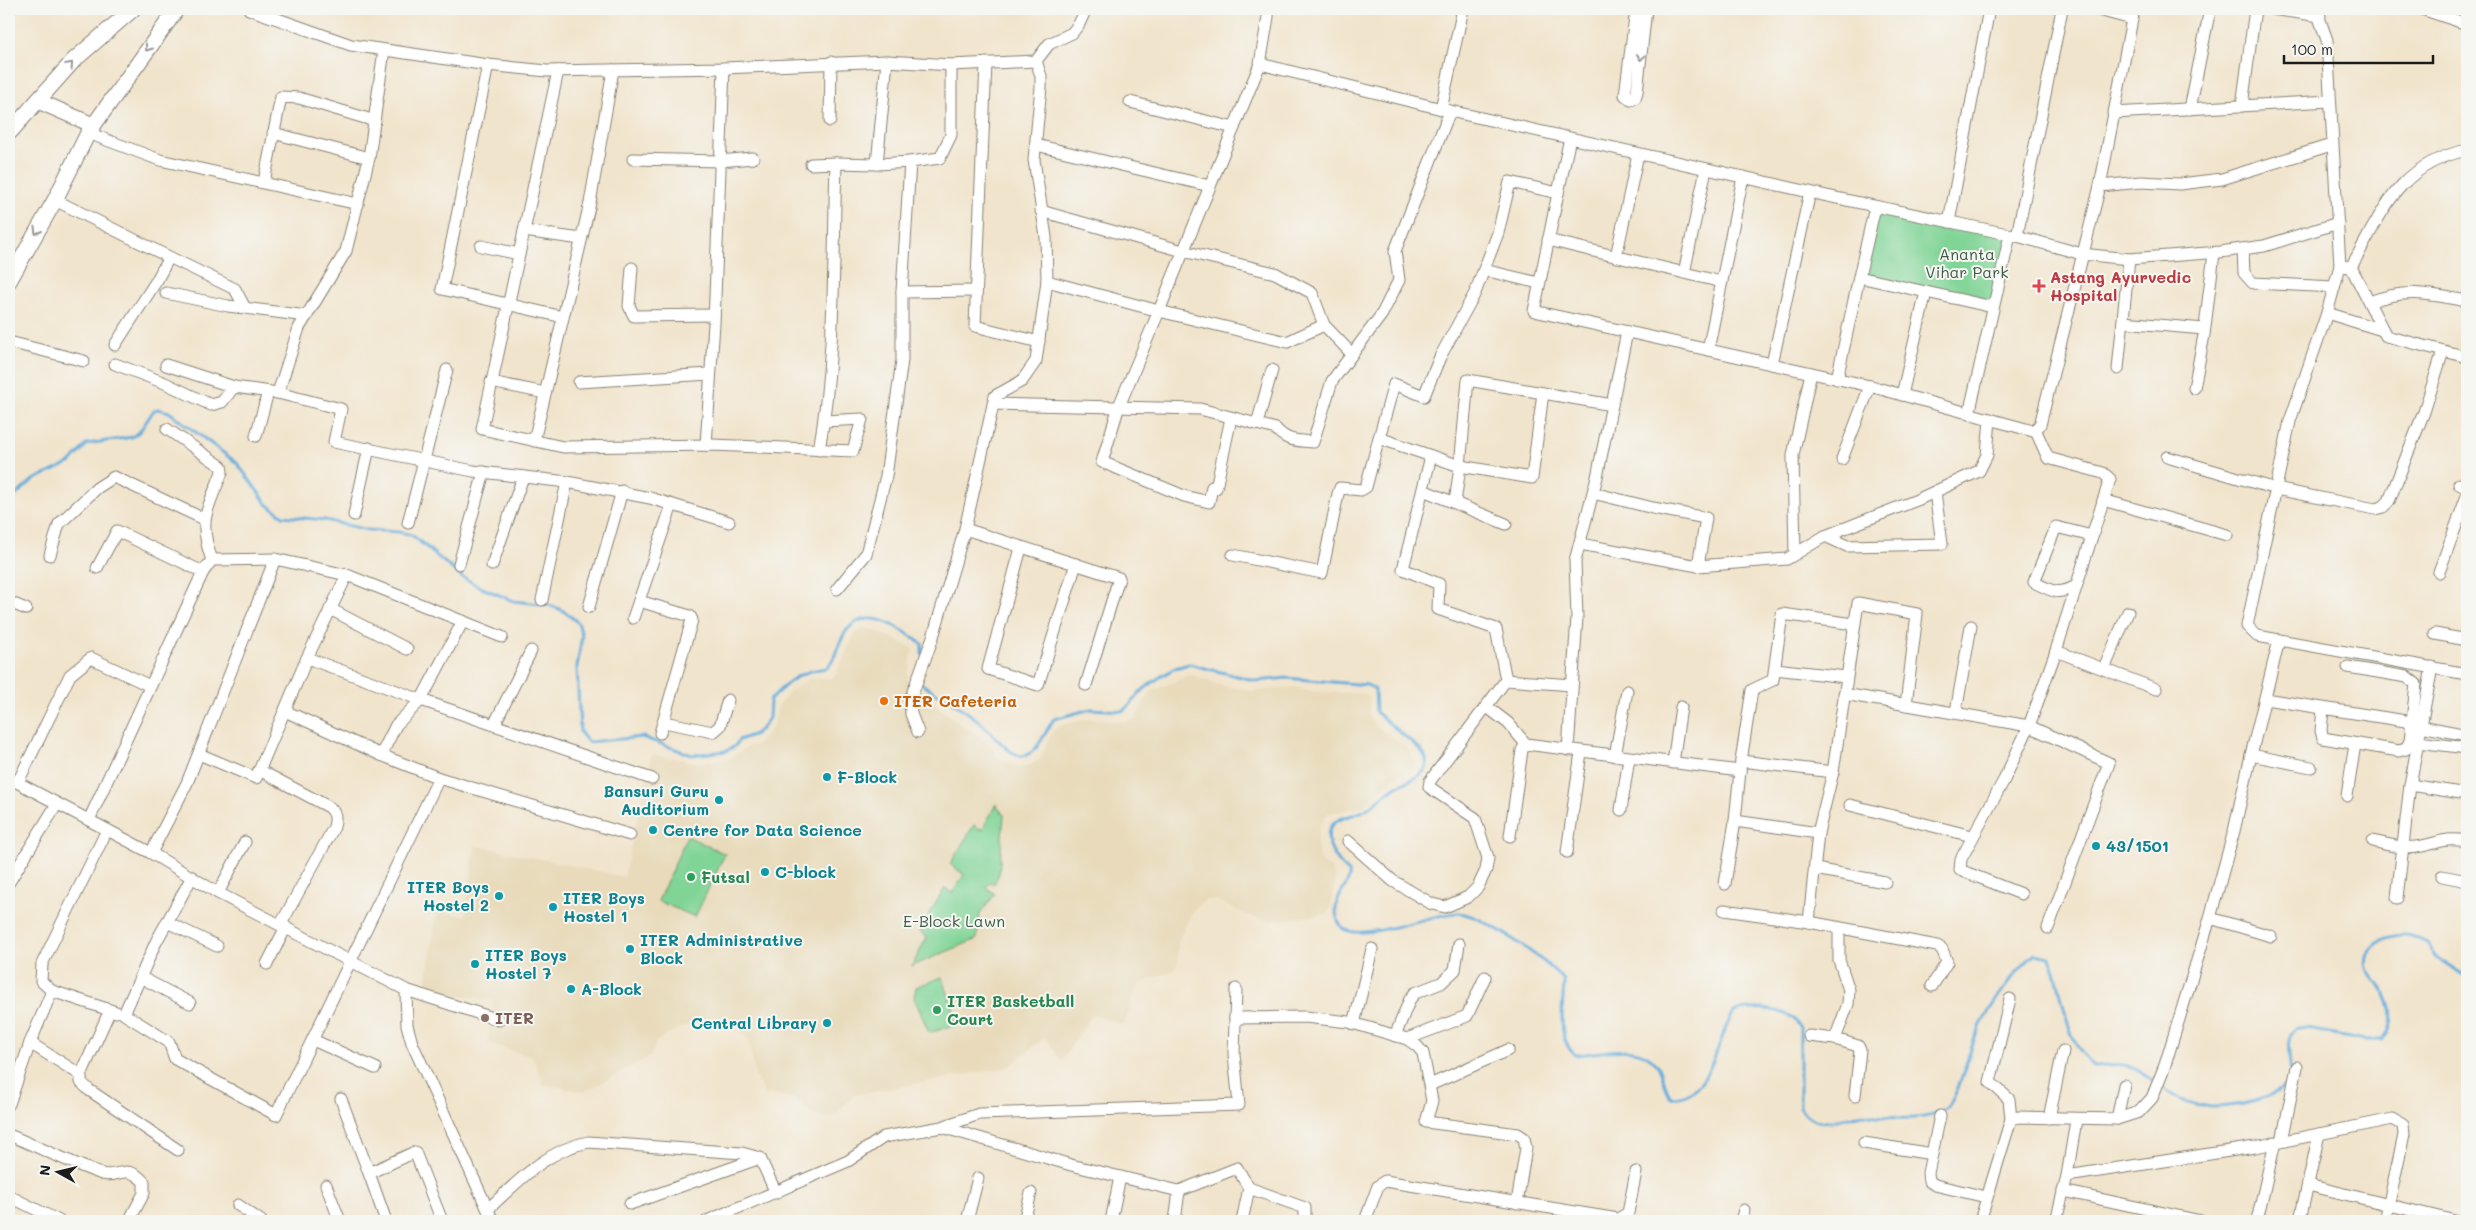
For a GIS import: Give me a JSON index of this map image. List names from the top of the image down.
{
  "parks": ["Ananta Vihar Park", "E-Block Lawn"],
  "places": {
    "health": ["Astang Ayurvedic Hospital"],
    "other": [
      "ITER Cafeteria",
      "F-Block",
      "Bansuri Guru Auditorium",
      "Centre for Data Science",
      "43/1501",
      "C-block",
      "Futsal",
      "ITER Boys Hostel 2",
      "ITER Boys Hostel 1",
      "ITER Administrative Block",
      "ITER Boys Hostel 7",
      "A-Block",
      "ITER Basketball Court",
      "ITER",
      "Central Library"
    ]
  },
  "scale_bar": "100 m",
  "north": "left"
}
